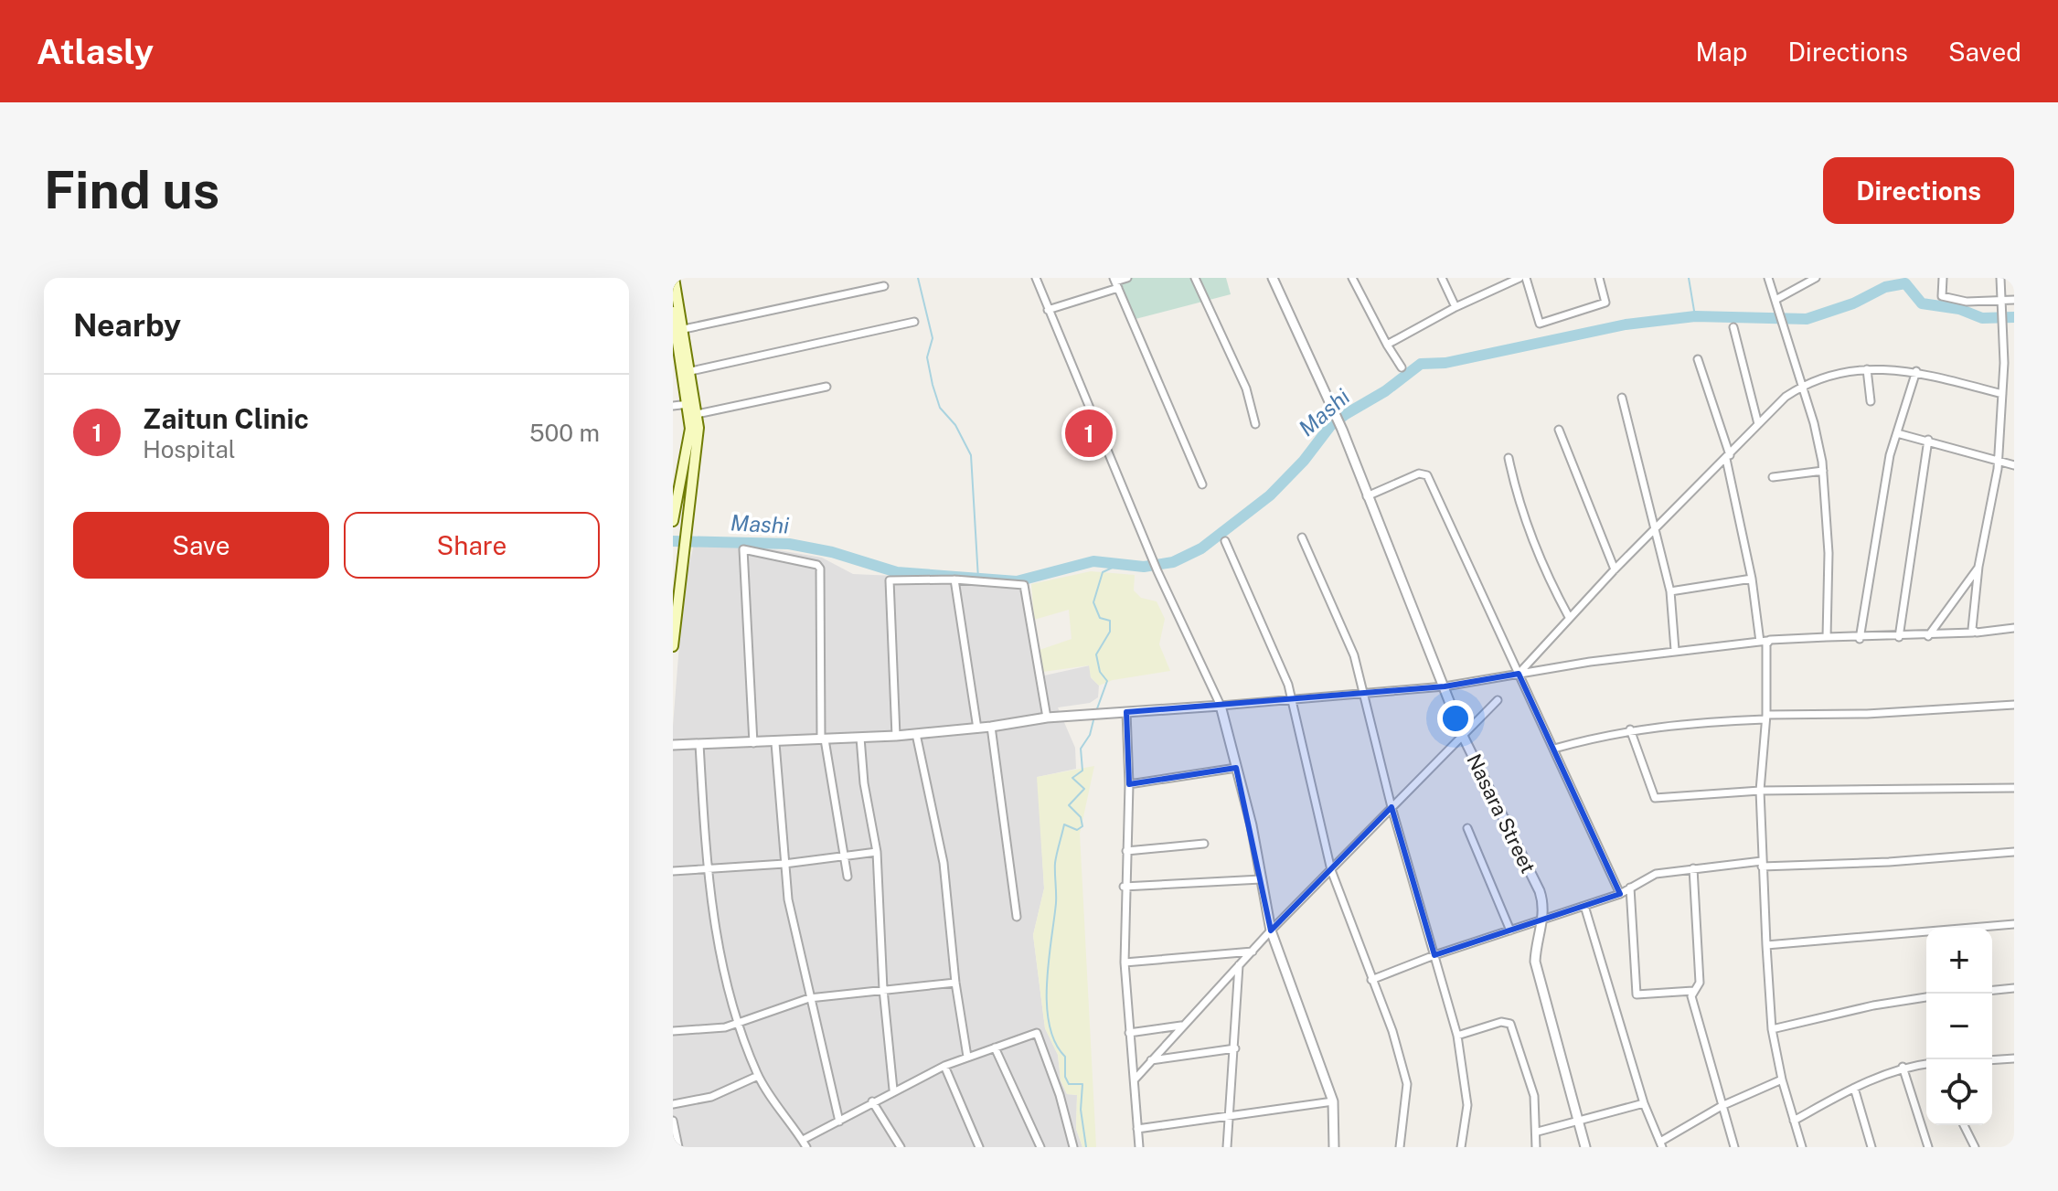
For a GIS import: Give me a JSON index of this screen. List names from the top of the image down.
{
  "streets": {
    "street": ["Nasara Street"]
  },
  "water": ["Mashi"],
  "page": {
    "header": "Atlasly",
    "nav": ["Map", "Directions", "Saved"],
    "buttons": [
      "Directions",
      ["Save", "Share"]
    ],
    "title": "Find us",
    "heading": "Nearby",
    "list": [
      {
        "mark": "1",
        "name": "Zaitun Clinic",
        "note": "Hospital",
        "value": "500 m"
      }
    ],
    "pins": "1",
    "map_buttons": ["+", "−"]
  }
}
